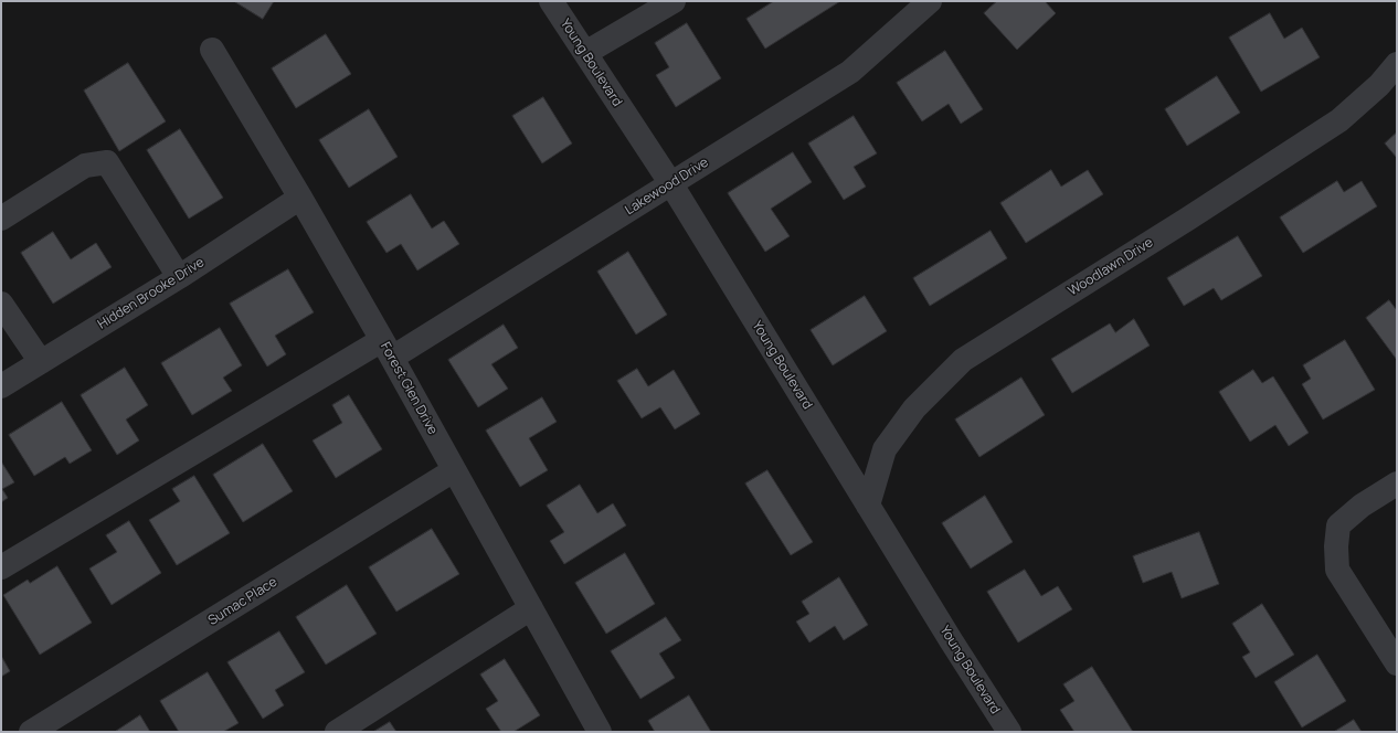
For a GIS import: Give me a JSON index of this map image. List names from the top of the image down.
{
  "streets": {
    "street": [
      "Young Boulevard",
      "Lakewood Drive",
      "Woodlawn Drive",
      "Hidden Brooke Drive",
      "Forest Glen Drive",
      "Sumac Place"
    ]
  },
  "crossings": [
    ["Young Boulevard", "Lakewood Drive"],
    ["Young Boulevard", "Woodlawn Drive"],
    ["Lakewood Drive", "Forest Glen Drive"],
    ["Hidden Brooke Drive", "Forest Glen Drive"],
    ["Forest Glen Drive", "Sumac Place"]
  ]
}
